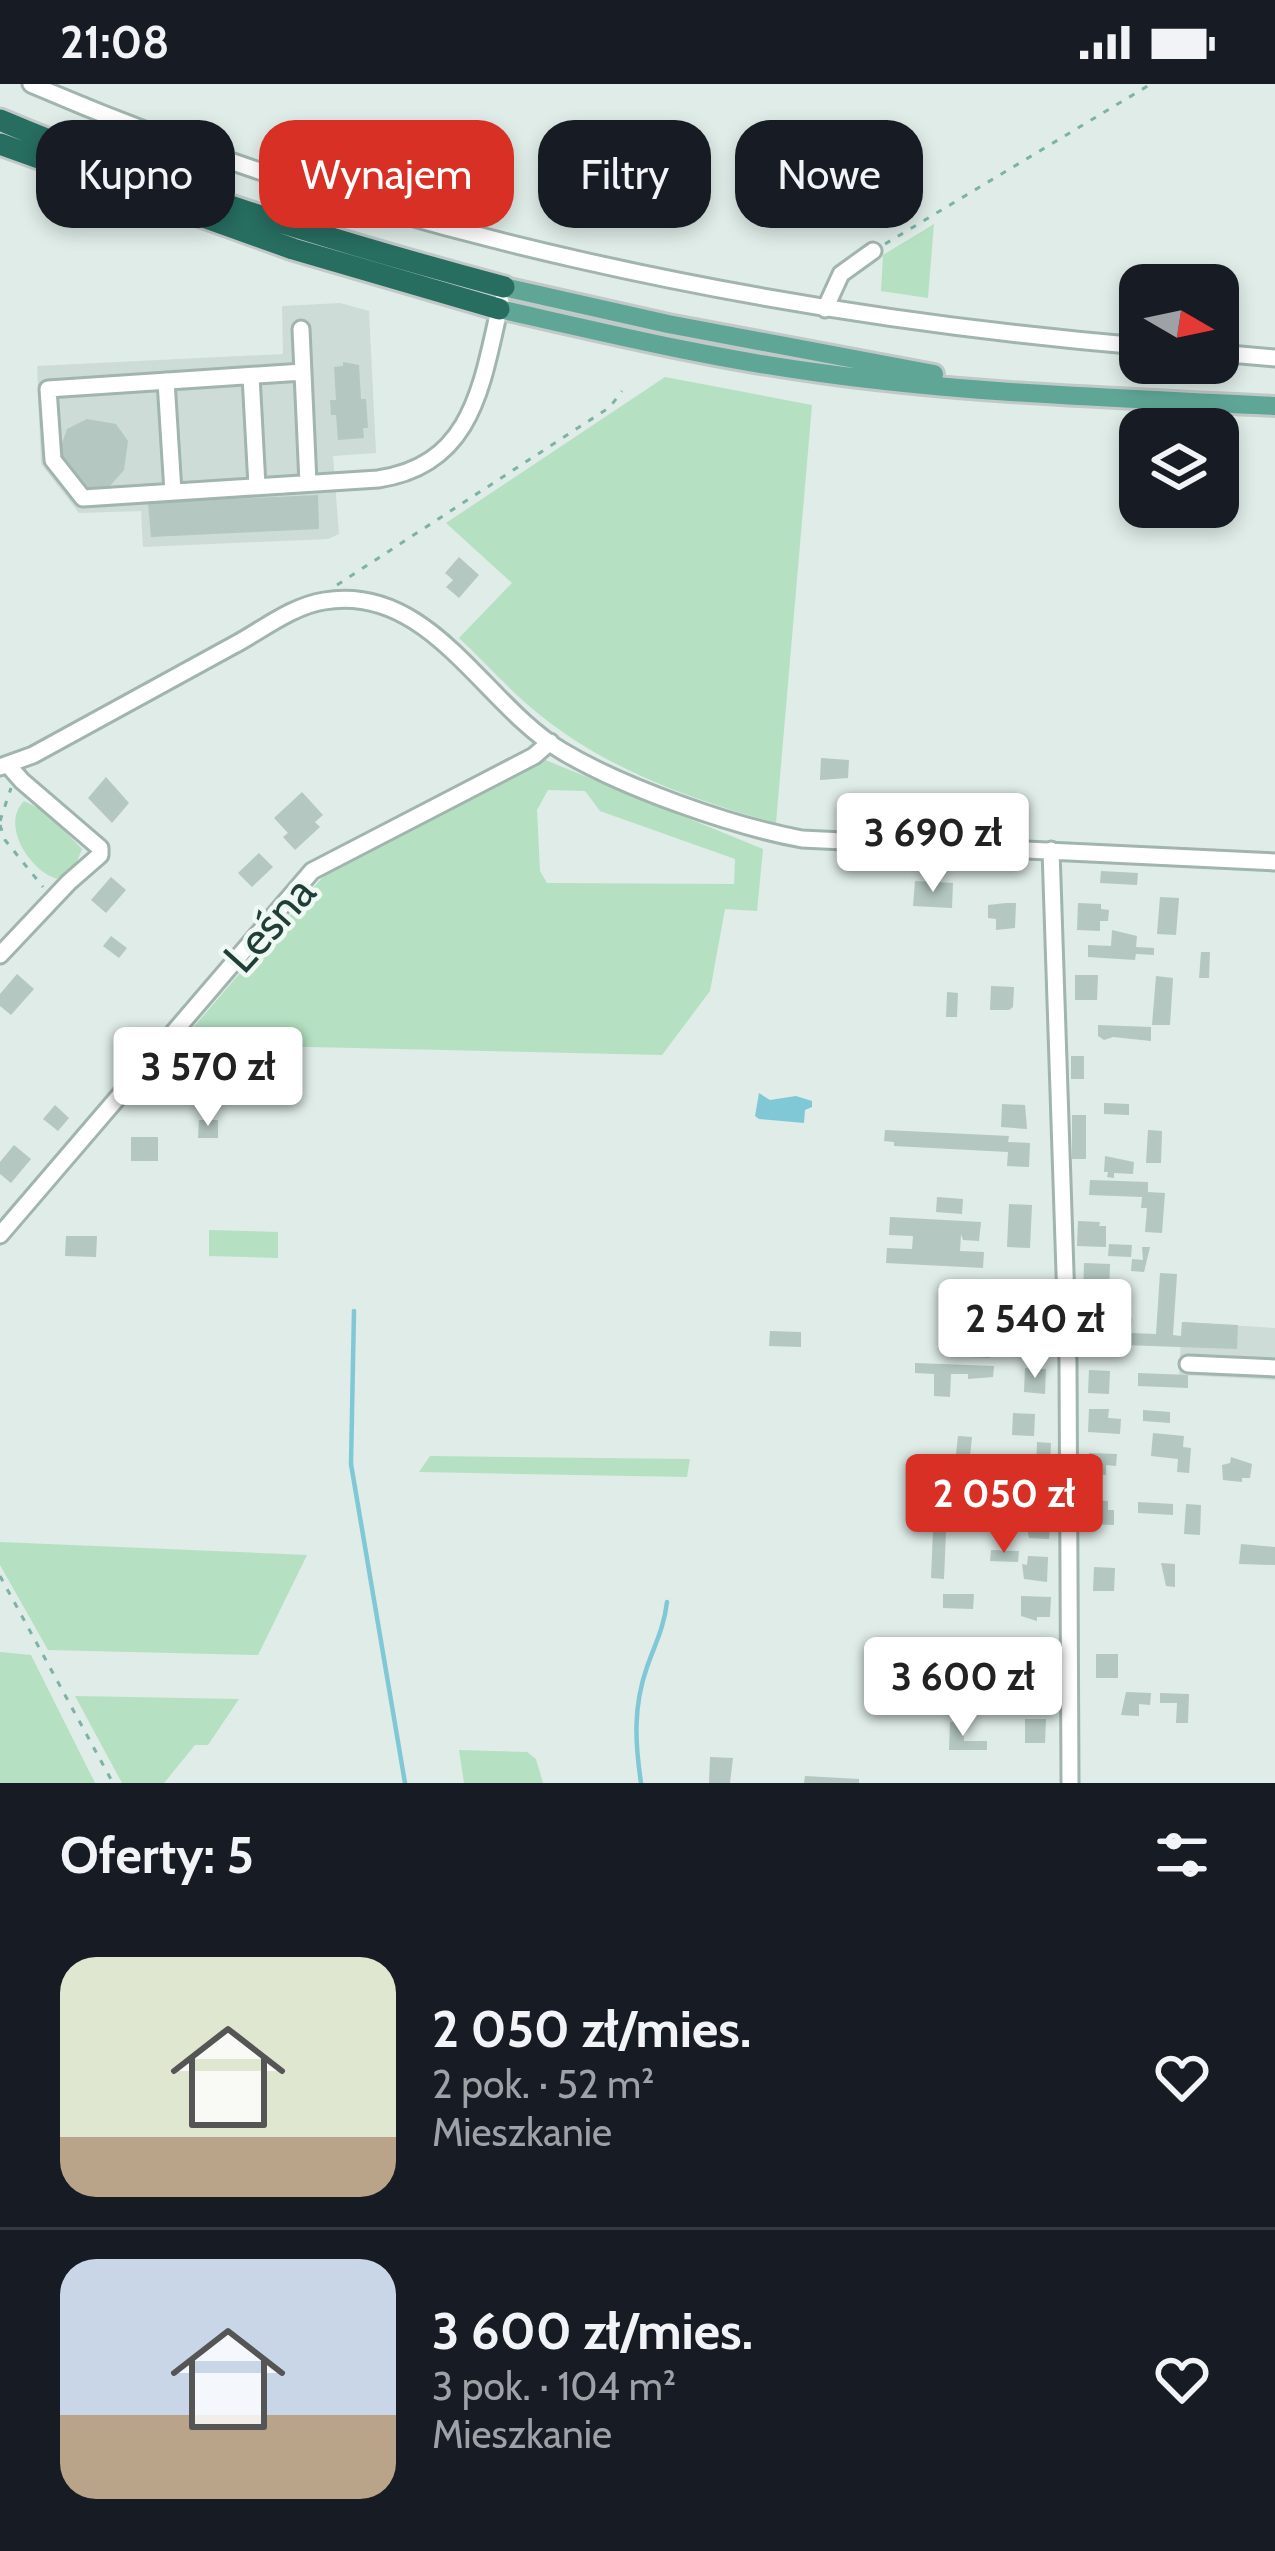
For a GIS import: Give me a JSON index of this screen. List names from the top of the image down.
{
  "streets": {
    "street": ["Leśna"]
  },
  "north": "right",
  "page": {
    "status": "21:08",
    "chip": [
      "Kupno",
      "Wynajem",
      "Filtry",
      "Nowe"
    ],
    "price": [
      "3 690 zł",
      "3 570 zł",
      "2 540 zł",
      "2 050 zł",
      "3 600 zł"
    ],
    "heading": "Oferty: 5",
    "list": [
      {
        "name": "2 050 zł/mies.",
        "note": "2 pok. · 52 m² · Mieszkanie"
      },
      {
        "name": "3 600 zł/mies.",
        "note": "3 pok. · 104 m² · Mieszkanie"
      }
    ]
  }
}
